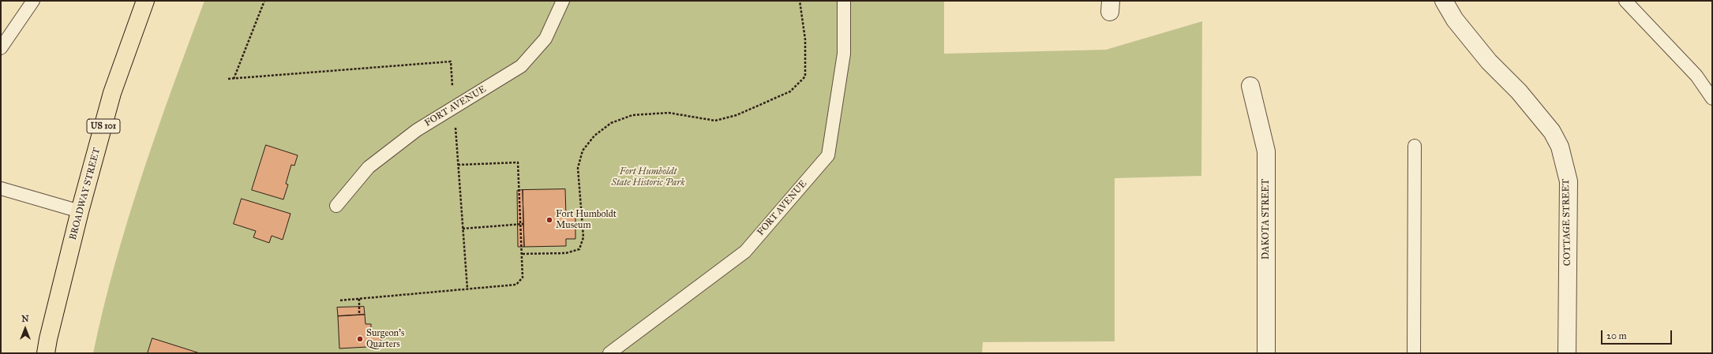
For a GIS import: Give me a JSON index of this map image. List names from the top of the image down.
{
  "streets": {
    "highway": ["US 101", "BROADWAY STREET"],
    "street": ["DAKOTA STREET", "COTTAGE STREET"],
    "lane": ["FORT AVENUE"]
  },
  "parks": ["Fort Humboldt State Historic Park"],
  "places": ["Fort Humboldt Museum", "Surgeon's Quarters"],
  "scale_bar": "20 m",
  "north": "top"
}
